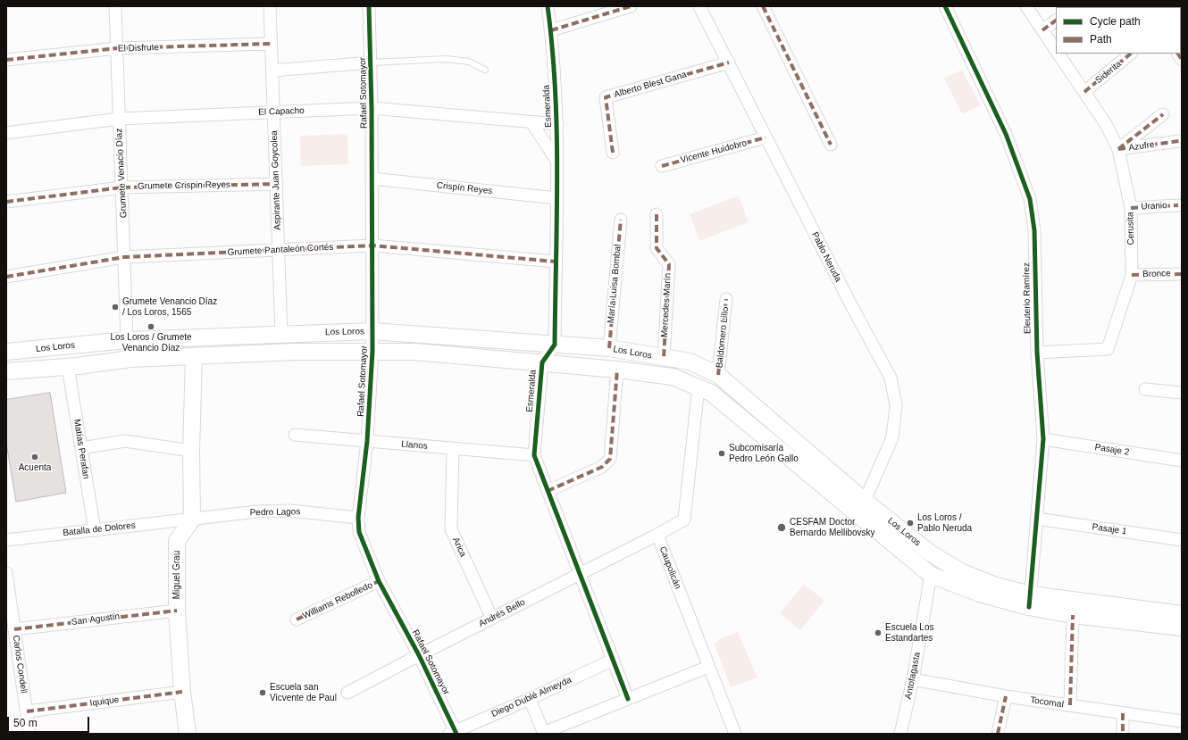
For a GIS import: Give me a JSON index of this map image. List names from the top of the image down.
{
  "streets": {
    "main road": ["Los Loros", "Miguel Grau"],
    "street": [
      "El Disfrute",
      "Siderita",
      "Alberto Blest Gana",
      "Rafael Sotomayor",
      "Esmeralda",
      "El Capacho",
      "Azufre",
      "Vicente Huidobro",
      "Grumete Venacio Díaz",
      "Aspirante Juan Goycolea",
      "Grumete Crispin Reyes",
      "Crispín Reyes",
      "Uranio",
      "Cerusita",
      "Grumete Pantaleón Cortés",
      "Pablo Neruda",
      "Bronce",
      "María Luisa Bombal",
      "Eleuterio Ramírez",
      "Mercedes Marín",
      "Baldomero Lillo",
      "Llanos",
      "Matías Perafan",
      "Pasaje 2",
      "Pedro Lagos",
      "Batalla de Dolores",
      "Pasaje 1",
      "Arica",
      "Caupolicán",
      "Williams Rebolledo",
      "Andrés Bello",
      "San Agustín",
      "Carlos Condell",
      "Antofagasta",
      "Diego Dublé Almeyda",
      "Iquique",
      "Tocornal"
    ]
  },
  "crossings": [
    ["El Disfrute", "Grumete Venacio Díaz"],
    ["El Disfrute", "Aspirante Juan Goycolea"],
    ["Siderita", "Cerusita"],
    ["Alberto Blest Gana", "Pablo Neruda"],
    ["Rafael Sotomayor", "El Capacho"],
    ["Rafael Sotomayor", "Crispín Reyes"],
    ["Rafael Sotomayor", "Grumete Pantaleón Cortés"],
    ["Rafael Sotomayor", "Los Loros"],
    ["Rafael Sotomayor", "Llanos"],
    ["Rafael Sotomayor", "Pedro Lagos"],
    ["Rafael Sotomayor", "Williams Rebolledo"],
    ["Rafael Sotomayor", "Andrés Bello"],
    ["Rafael Sotomayor", "Diego Dublé Almeyda"],
    ["Esmeralda", "El Capacho"],
    ["Esmeralda", "Crispín Reyes"],
    ["Esmeralda", "Grumete Pantaleón Cortés"],
    ["Esmeralda", "Los Loros"],
    ["Esmeralda", "Llanos"],
    ["Esmeralda", "Andrés Bello"],
    ["Esmeralda", "Diego Dublé Almeyda"],
    ["El Capacho", "Grumete Venacio Díaz"],
    ["El Capacho", "Aspirante Juan Goycolea"],
    ["Azufre", "Cerusita"],
    ["Vicente Huidobro", "Pablo Neruda"],
    ["Grumete Venacio Díaz", "Grumete Crispin Reyes"],
    ["Grumete Venacio Díaz", "Grumete Pantaleón Cortés"],
    ["Grumete Venacio Díaz", "Los Loros"],
    ["Aspirante Juan Goycolea", "Grumete Crispin Reyes"],
    ["Aspirante Juan Goycolea", "Grumete Pantaleón Cortés"],
    ["Aspirante Juan Goycolea", "Los Loros"],
    ["Uranio", "Cerusita"],
    ["Cerusita", "Bronce"],
    ["Cerusita", "Eleuterio Ramírez"],
    ["Pablo Neruda", "Los Loros"],
    ["María Luisa Bombal", "Los Loros"],
    ["Eleuterio Ramírez", "Los Loros"],
    ["Eleuterio Ramírez", "Pasaje 2"],
    ["Eleuterio Ramírez", "Pasaje 1"],
    ["Mercedes Marín", "Los Loros"],
    ["Los Loros", "Baldomero Lillo"],
    ["Los Loros", "Matías Perafan"],
    ["Los Loros", "Caupolicán"],
    ["Los Loros", "Antofagasta"],
    ["Llanos", "Arica"],
    ["Matías Perafan", "Batalla de Dolores"],
    ["Pedro Lagos", "Batalla de Dolores"],
    ["Pedro Lagos", "Miguel Grau"],
    ["Batalla de Dolores", "Miguel Grau"],
    ["Arica", "Andrés Bello"],
    ["Caupolicán", "Andrés Bello"],
    ["Miguel Grau", "San Agustín"],
    ["Miguel Grau", "Iquique"],
    ["San Agustín", "Carlos Condell"],
    ["Carlos Condell", "Iquique"],
    ["Antofagasta", "Tocornal"]
  ],
  "places": [
    "Grumete Venancio Díaz / Los Loros, 1565",
    "Los Loros / Grumete Venancio Díaz",
    "Subcomisaría Pedro León Gallo",
    "Acuenta",
    "Los Loros / Pablo Neruda",
    "CESFAM Doctor Bernardo Mellibovsky",
    "Escuela Los Estandartes",
    "Escuela san Vicvente de Paul"
  ],
  "legend": ["Cycle path", "Path"],
  "scale_bar": "50 m"
}
